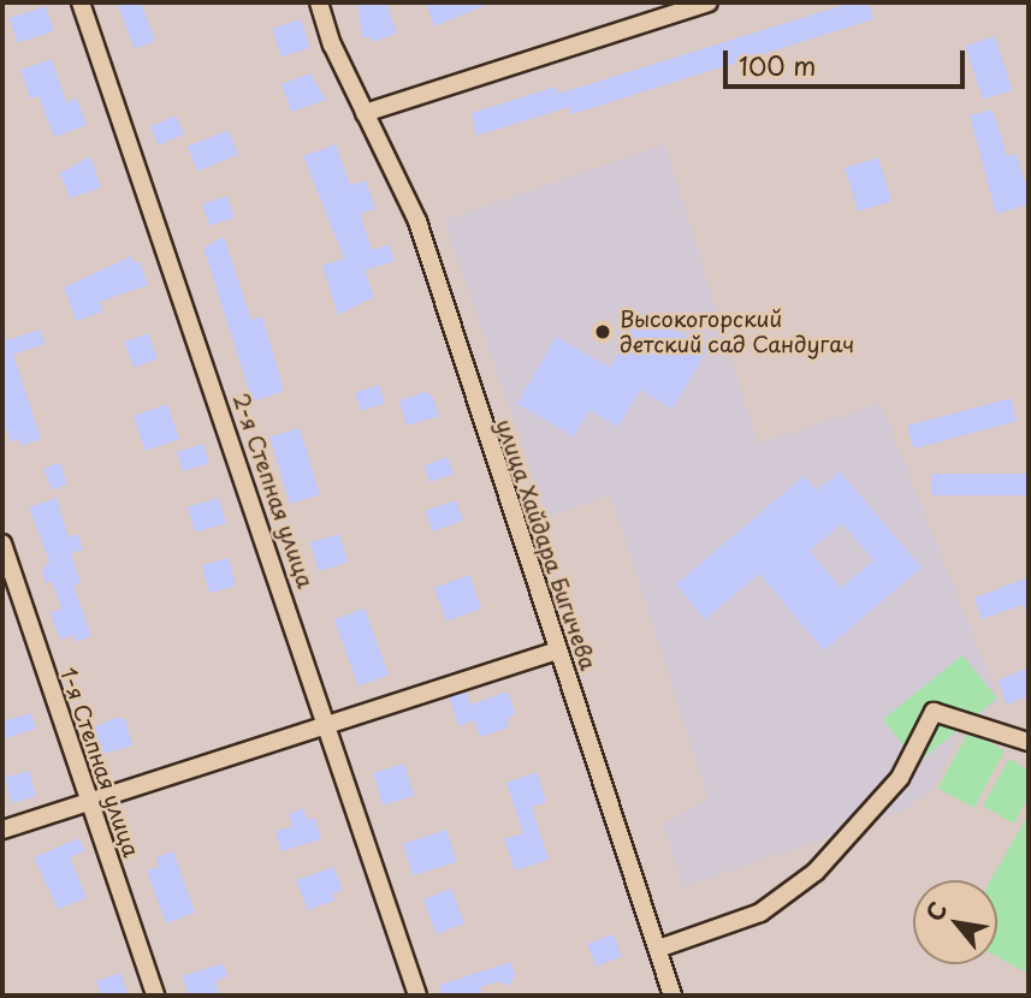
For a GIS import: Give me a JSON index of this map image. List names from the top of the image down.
{
  "streets": {
    "street": ["2-я Степная улица", "улица Хайдара Бигичева", "1-я Степная улица"]
  },
  "places": ["Высокогорский детский сад Сандугач"],
  "scale_bar": "100 m",
  "north": "top left"
}
